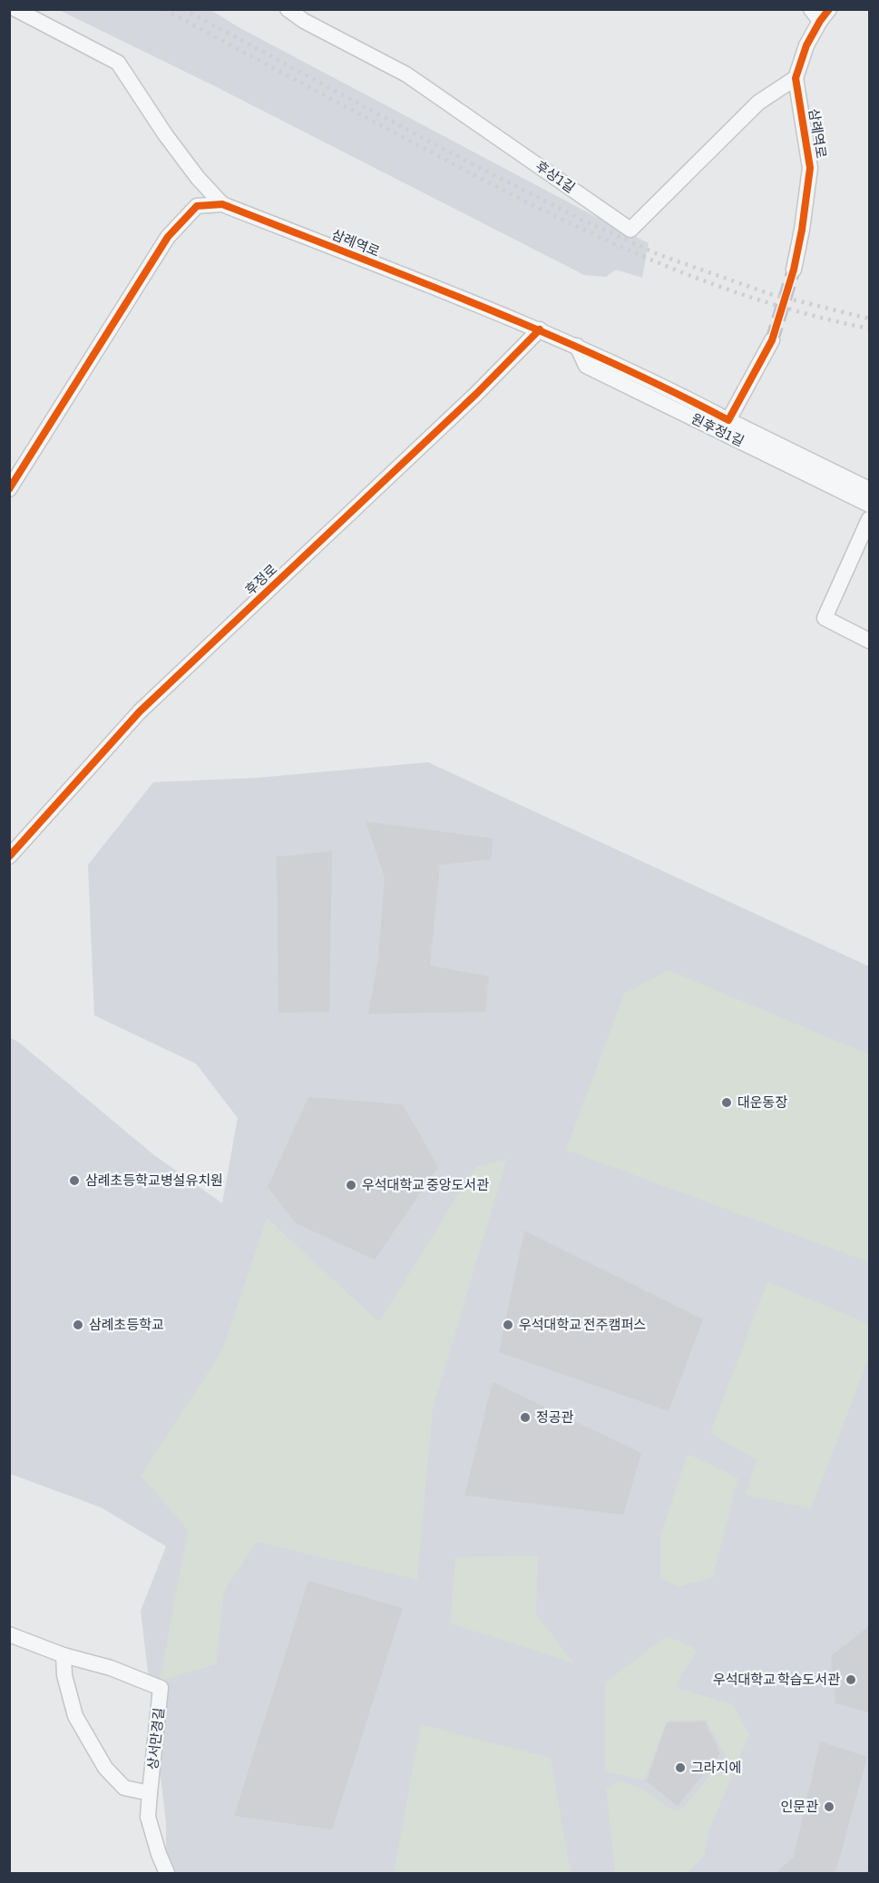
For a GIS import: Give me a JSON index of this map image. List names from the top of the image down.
{
  "streets": {
    "street": [
      "삼례역로",
      "후상1길",
      "원후정1길",
      "후정로",
      "상서만경길"
    ]
  },
  "crossings": [
    ["삼례역로", "후상1길"],
    ["삼례역로", "원후정1길"],
    ["삼례역로", "후정로"]
  ],
  "places": [
    "대운동장",
    "삼례초등학교병설유치원",
    "우석대학교 중앙도서관",
    "삼례초등학교",
    "우석대학교 전주캠퍼스",
    "정공관",
    "우석대학교 학습도서관",
    "그라지에",
    "인문관"
  ]
}
